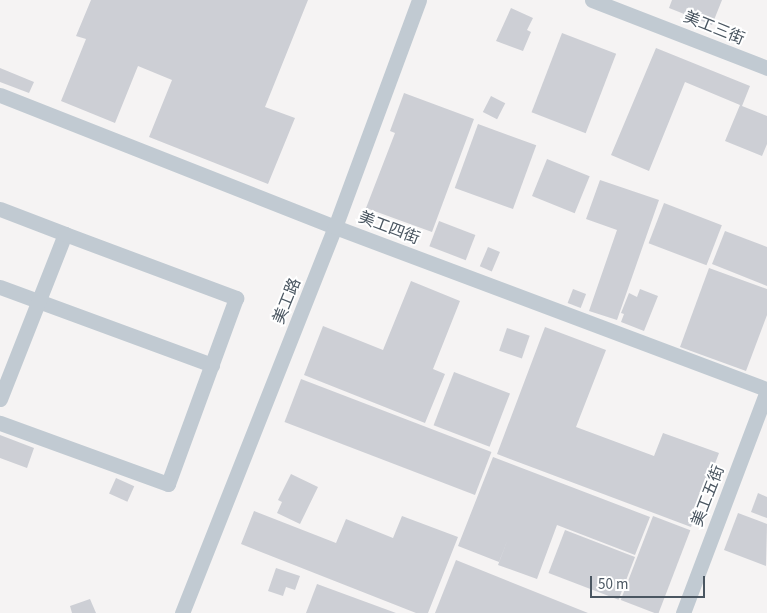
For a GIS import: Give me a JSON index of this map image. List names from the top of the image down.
{
  "streets": {
    "street": [
      "美工三街",
      "美工四街",
      "美工路",
      "美工五街"
    ]
  },
  "crossings": [
    ["美工四街", "美工路"],
    ["美工四街", "美工五街"]
  ],
  "scale_bar": "50 m"
}
